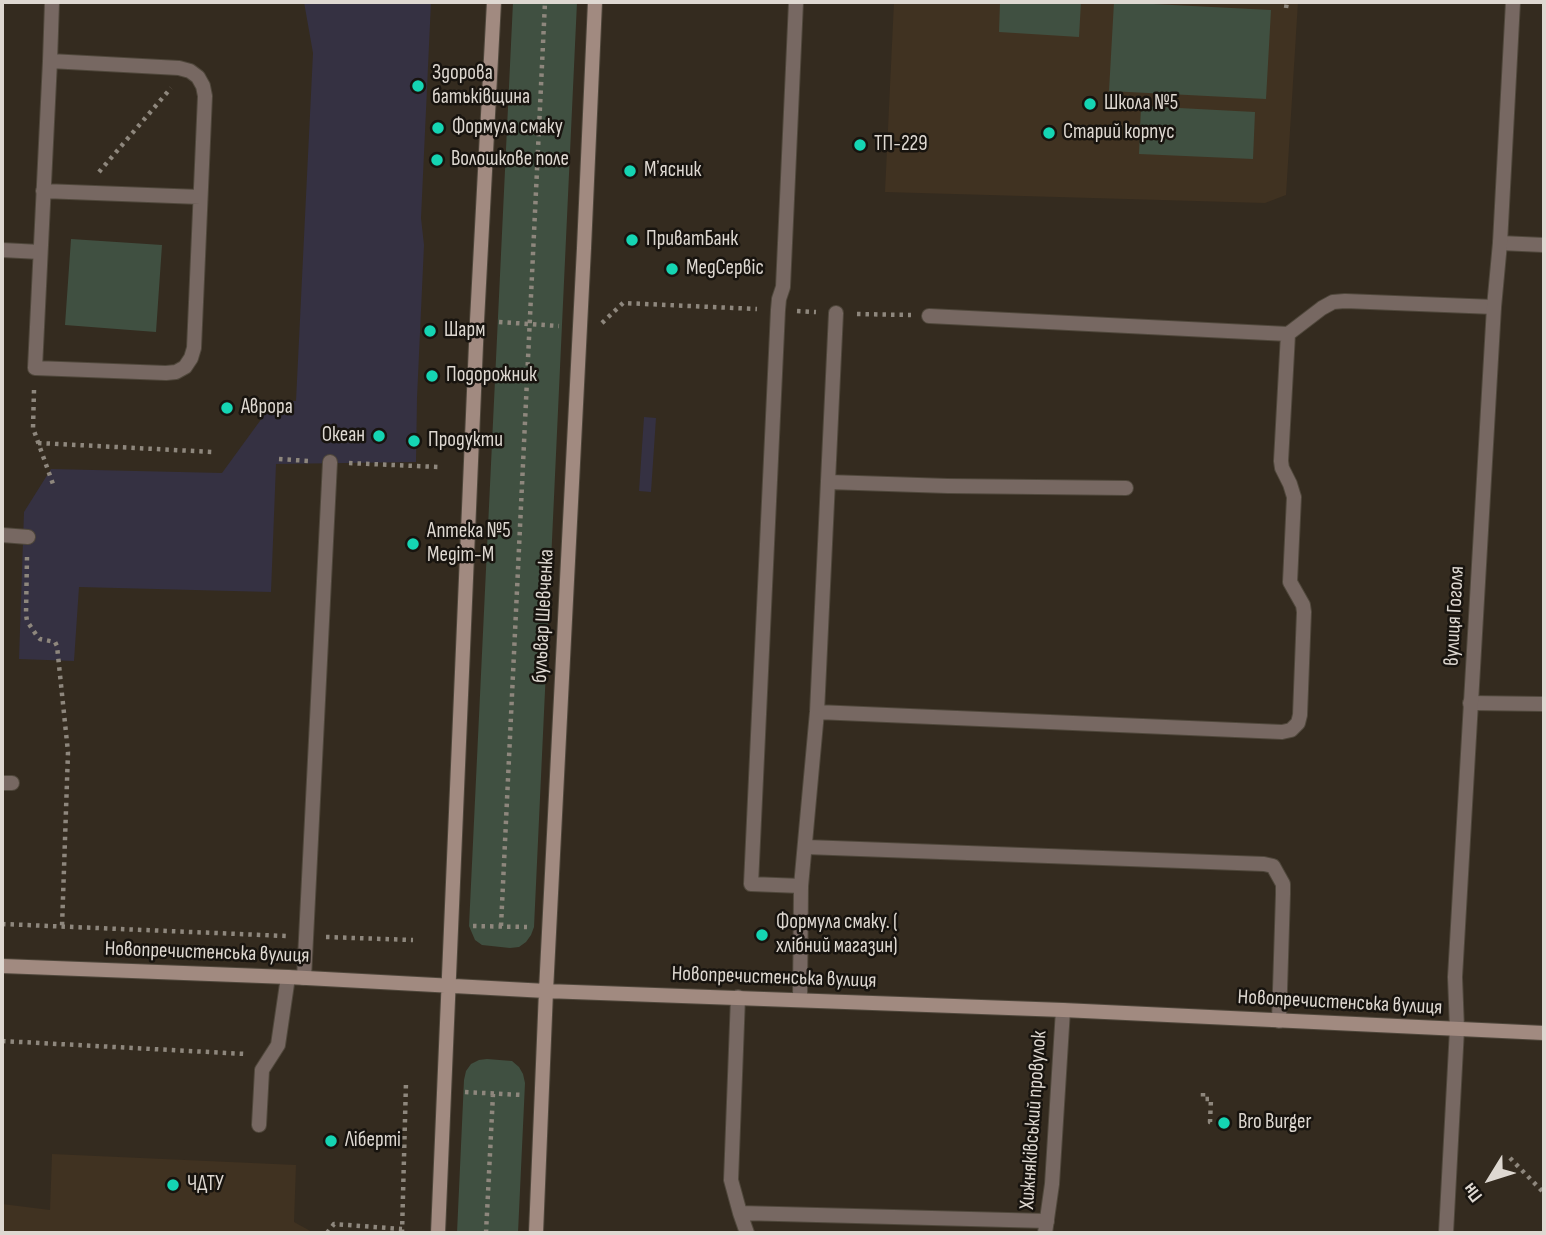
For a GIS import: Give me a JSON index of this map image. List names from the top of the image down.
{
  "streets": {
    "main road": ["бульвар Шевченка", "Новопречистенська вулиця"],
    "street": ["вулиця Гоголя", "Хижняківський провулок"]
  },
  "crossings": [
    ["бульвар Шевченка", "Новопречистенська вулиця"],
    ["вулиця Гоголя", "Новопречистенська вулиця"],
    ["Новопречистенська вулиця", "Хижняківський провулок"]
  ],
  "places": [
    "Здорова батьківщина",
    "Школа №5",
    "Формула смаку",
    "Старий корпус",
    "ТП-229",
    "Волошкове поле",
    "Мʼясник",
    "ПриватБанк",
    "МедСервіс",
    "Шарм",
    "Подорожник",
    "Аврора",
    "Океан",
    "Продукти",
    "Аптека №5 Медіт-М",
    "Формула смаку. ( хлібний магазин)",
    "Bro Burger",
    "Ліберті",
    "ЧДТУ"
  ],
  "north": "bottom left"
}
